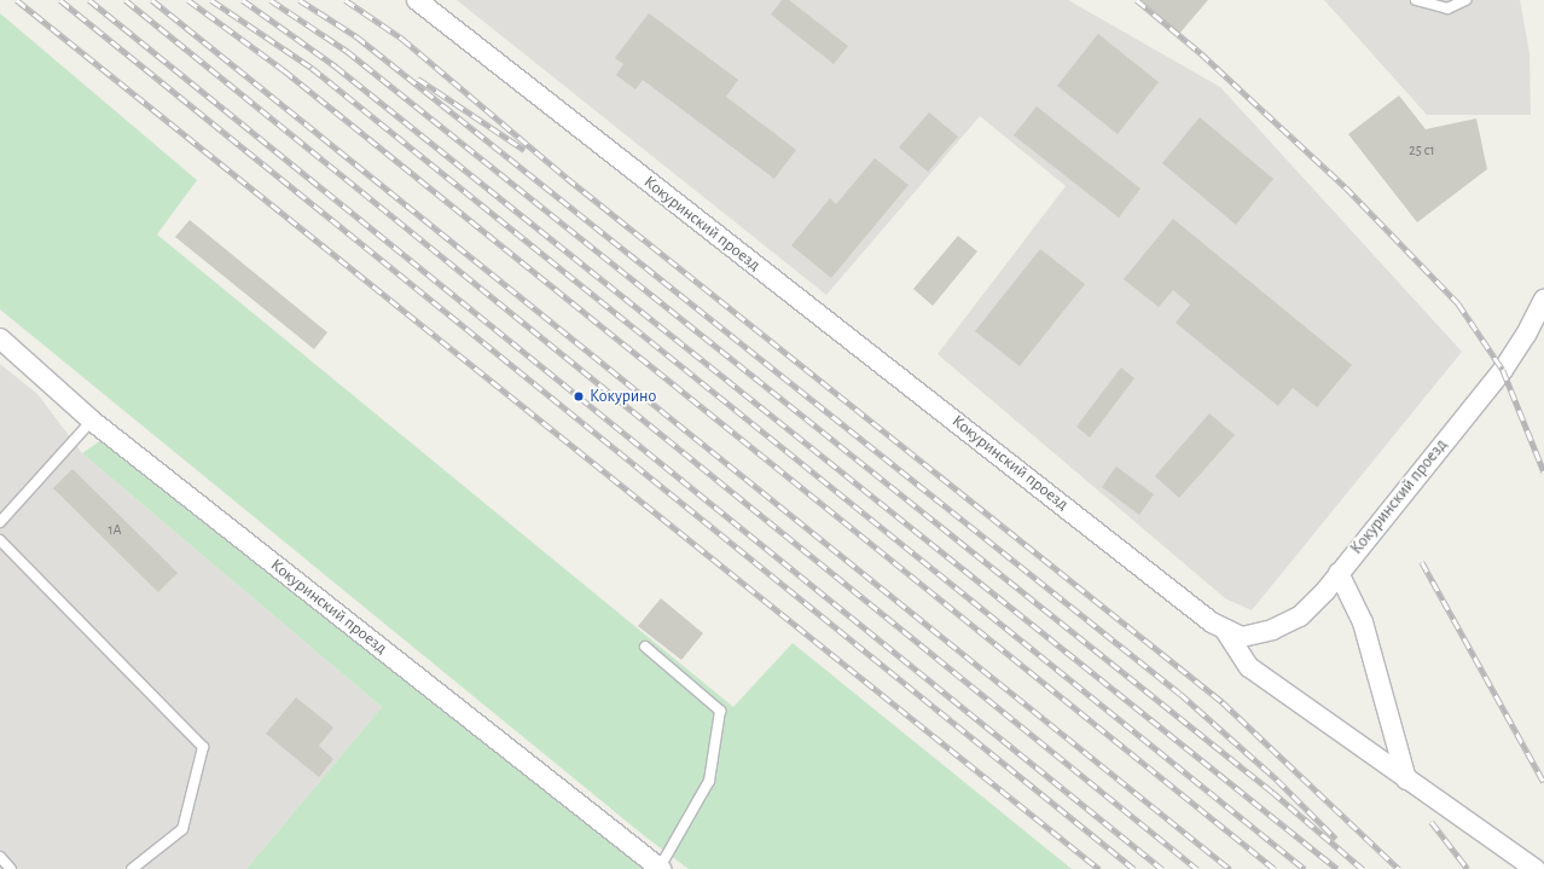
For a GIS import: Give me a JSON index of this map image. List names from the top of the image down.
{
  "streets": {
    "street": ["Кокуринский проезд"]
  },
  "places": ["Кокурино"],
  "house_numbers": ["25 с1", "1А"]
}
